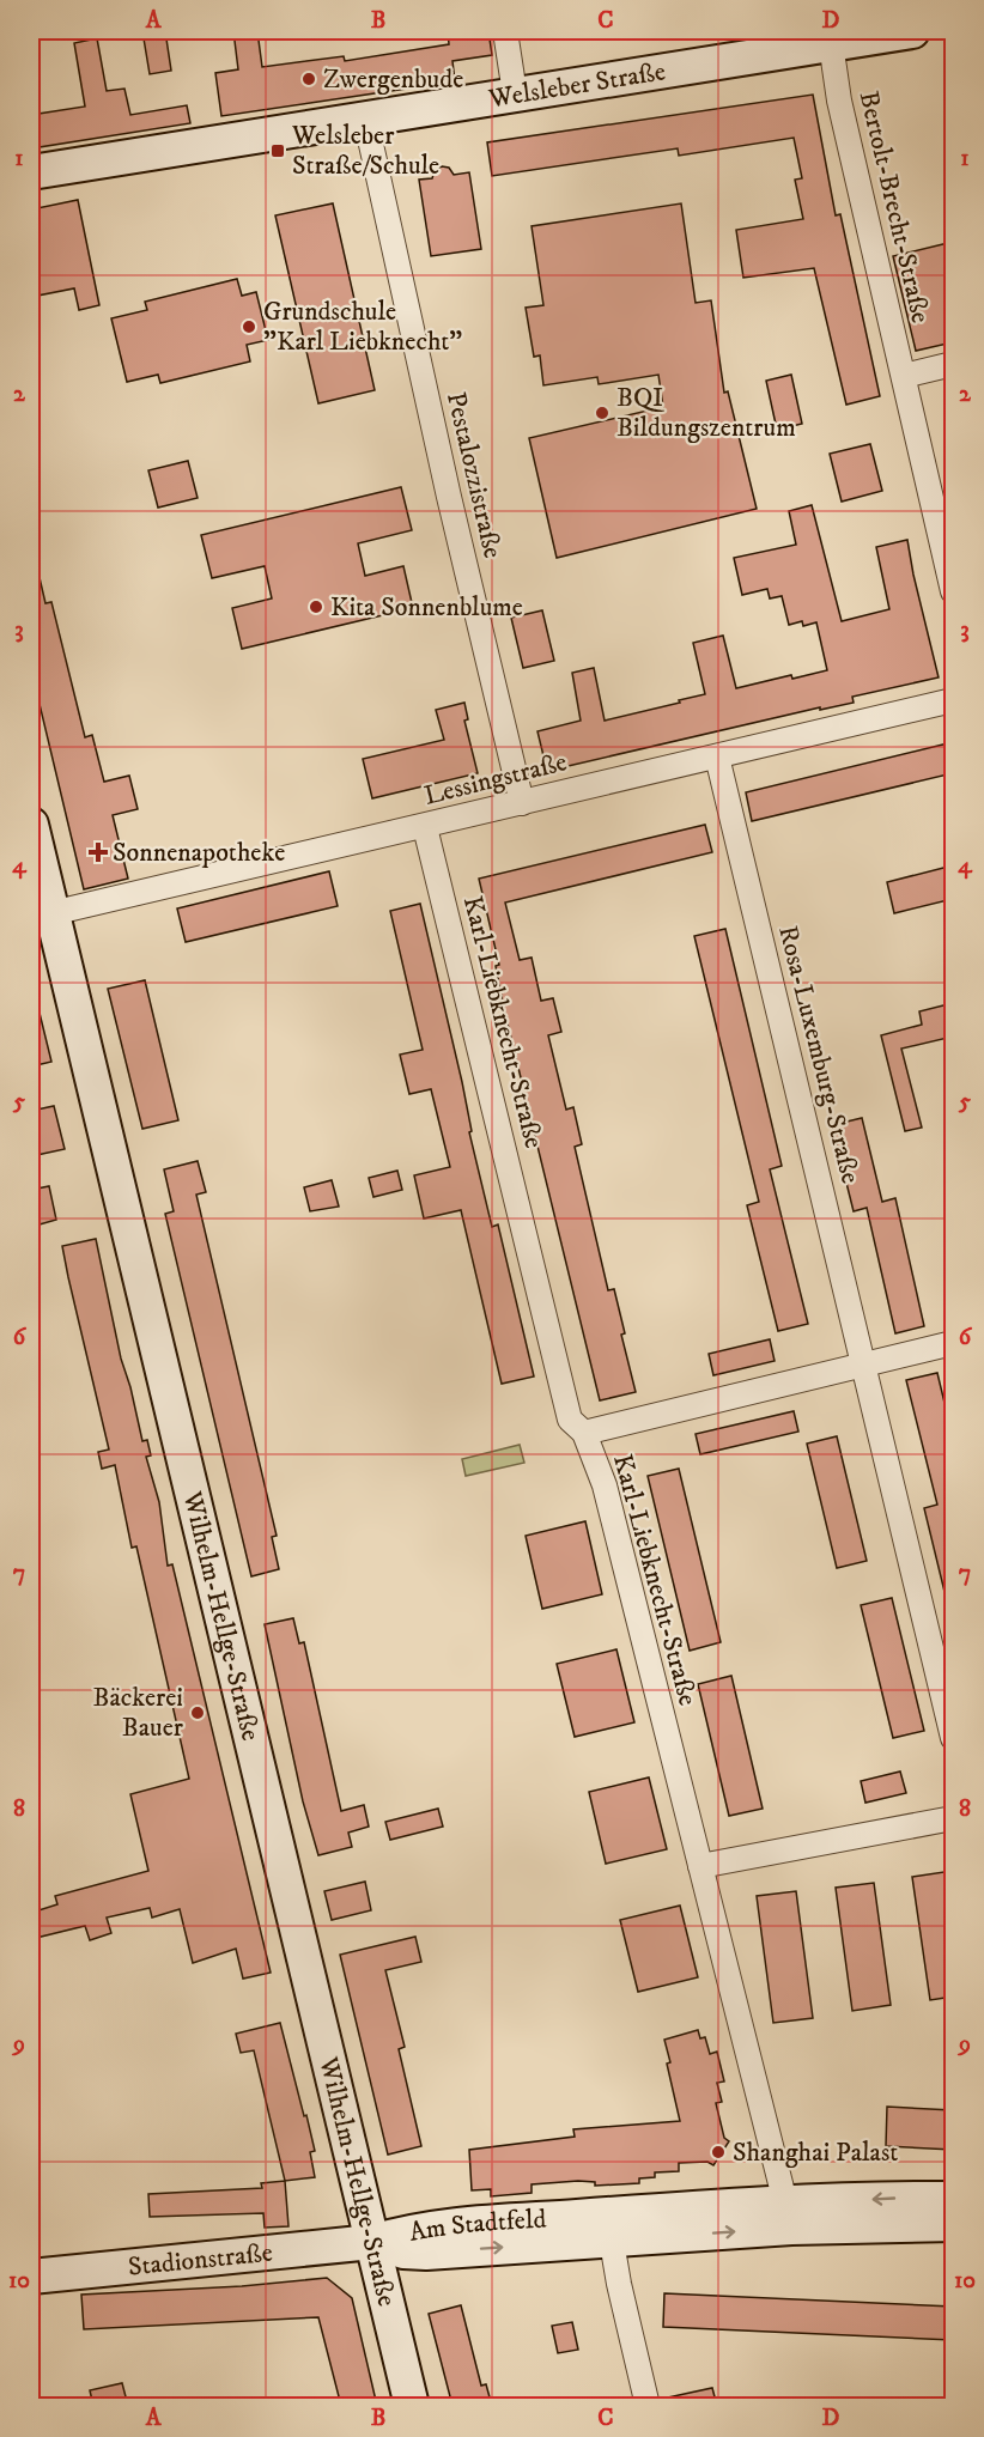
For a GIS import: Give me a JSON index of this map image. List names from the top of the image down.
{
  "streets": {
    "street": [
      "Welsleber Straße",
      "Bertolt-Brecht-Straße",
      "Pestalozzistraße",
      "Lessingstraße",
      "Karl-Liebknecht-Straße",
      "Rosa-Luxemburg-Straße",
      "Wilhelm-Hellge-Straße",
      "Am Stadtfeld",
      "Stadionstraße"
    ]
  },
  "crossings": [
    ["Welsleber Straße", "Bertolt-Brecht-Straße"],
    ["Welsleber Straße", "Pestalozzistraße"],
    ["Pestalozzistraße", "Lessingstraße"],
    ["Lessingstraße", "Karl-Liebknecht-Straße"],
    ["Lessingstraße", "Rosa-Luxemburg-Straße"],
    ["Lessingstraße", "Wilhelm-Hellge-Straße"],
    ["Karl-Liebknecht-Straße", "Am Stadtfeld"],
    ["Wilhelm-Hellge-Straße", "Am Stadtfeld"],
    ["Wilhelm-Hellge-Straße", "Stadionstraße"],
    ["Am Stadtfeld", "Stadionstraße"]
  ],
  "places": {
    "other": [
      "Zwergenbude",
      "Grundschule \"Karl Liebknecht\"",
      "BQI Bildungszentrum",
      "Kita Sonnenblume",
      "Bäckerei Bauer",
      "Shanghai Palast"
    ],
    "transit": ["Welsleber Straße/Schule"],
    "health": ["Sonnenapotheke"]
  },
  "grid": {
    "columns": [
      "A",
      "B",
      "C",
      "D"
    ],
    "rows": [
      "1",
      "2",
      "3",
      "4",
      "5",
      "6",
      "7",
      "8",
      "9",
      "10"
    ]
  }
}
